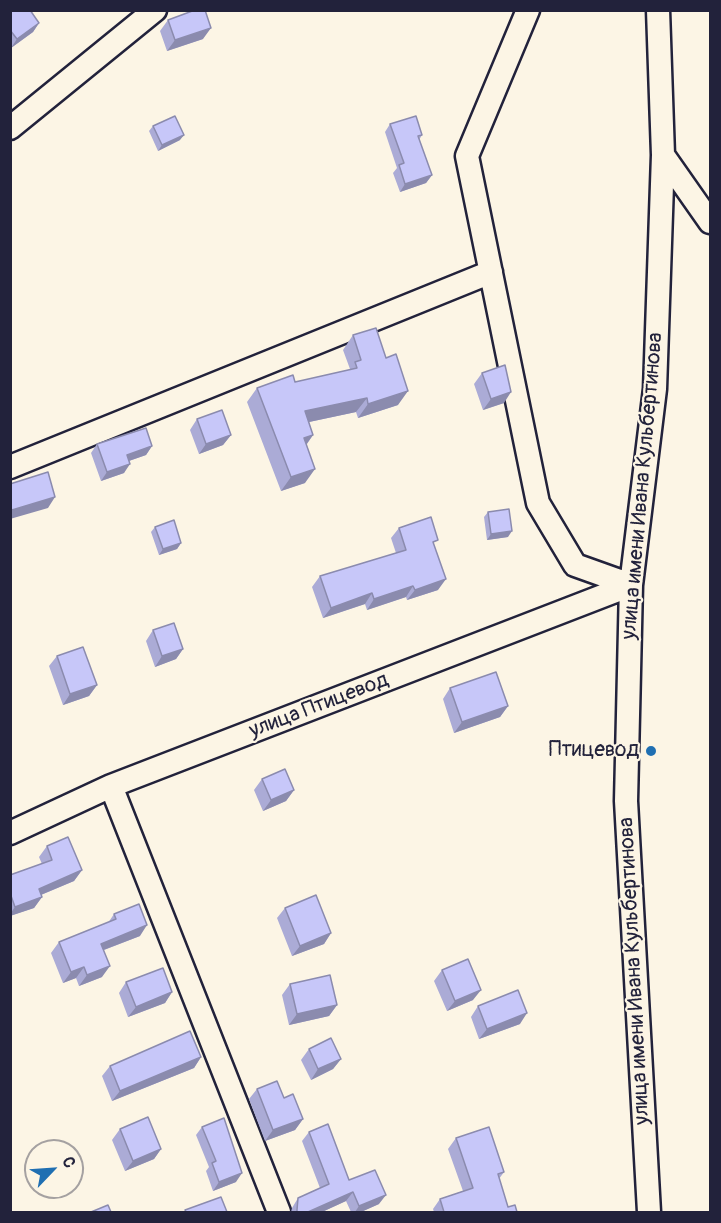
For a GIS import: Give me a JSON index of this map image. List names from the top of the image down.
{
  "streets": {
    "street": ["улица имени Ивана Кульбертинова", "улица Птицевод"]
  },
  "crossings": [
    ["улица имени Ивана Кульбертинова", "улица Птицевод"]
  ],
  "places": ["Птицевод"],
  "north": "top right"
}
